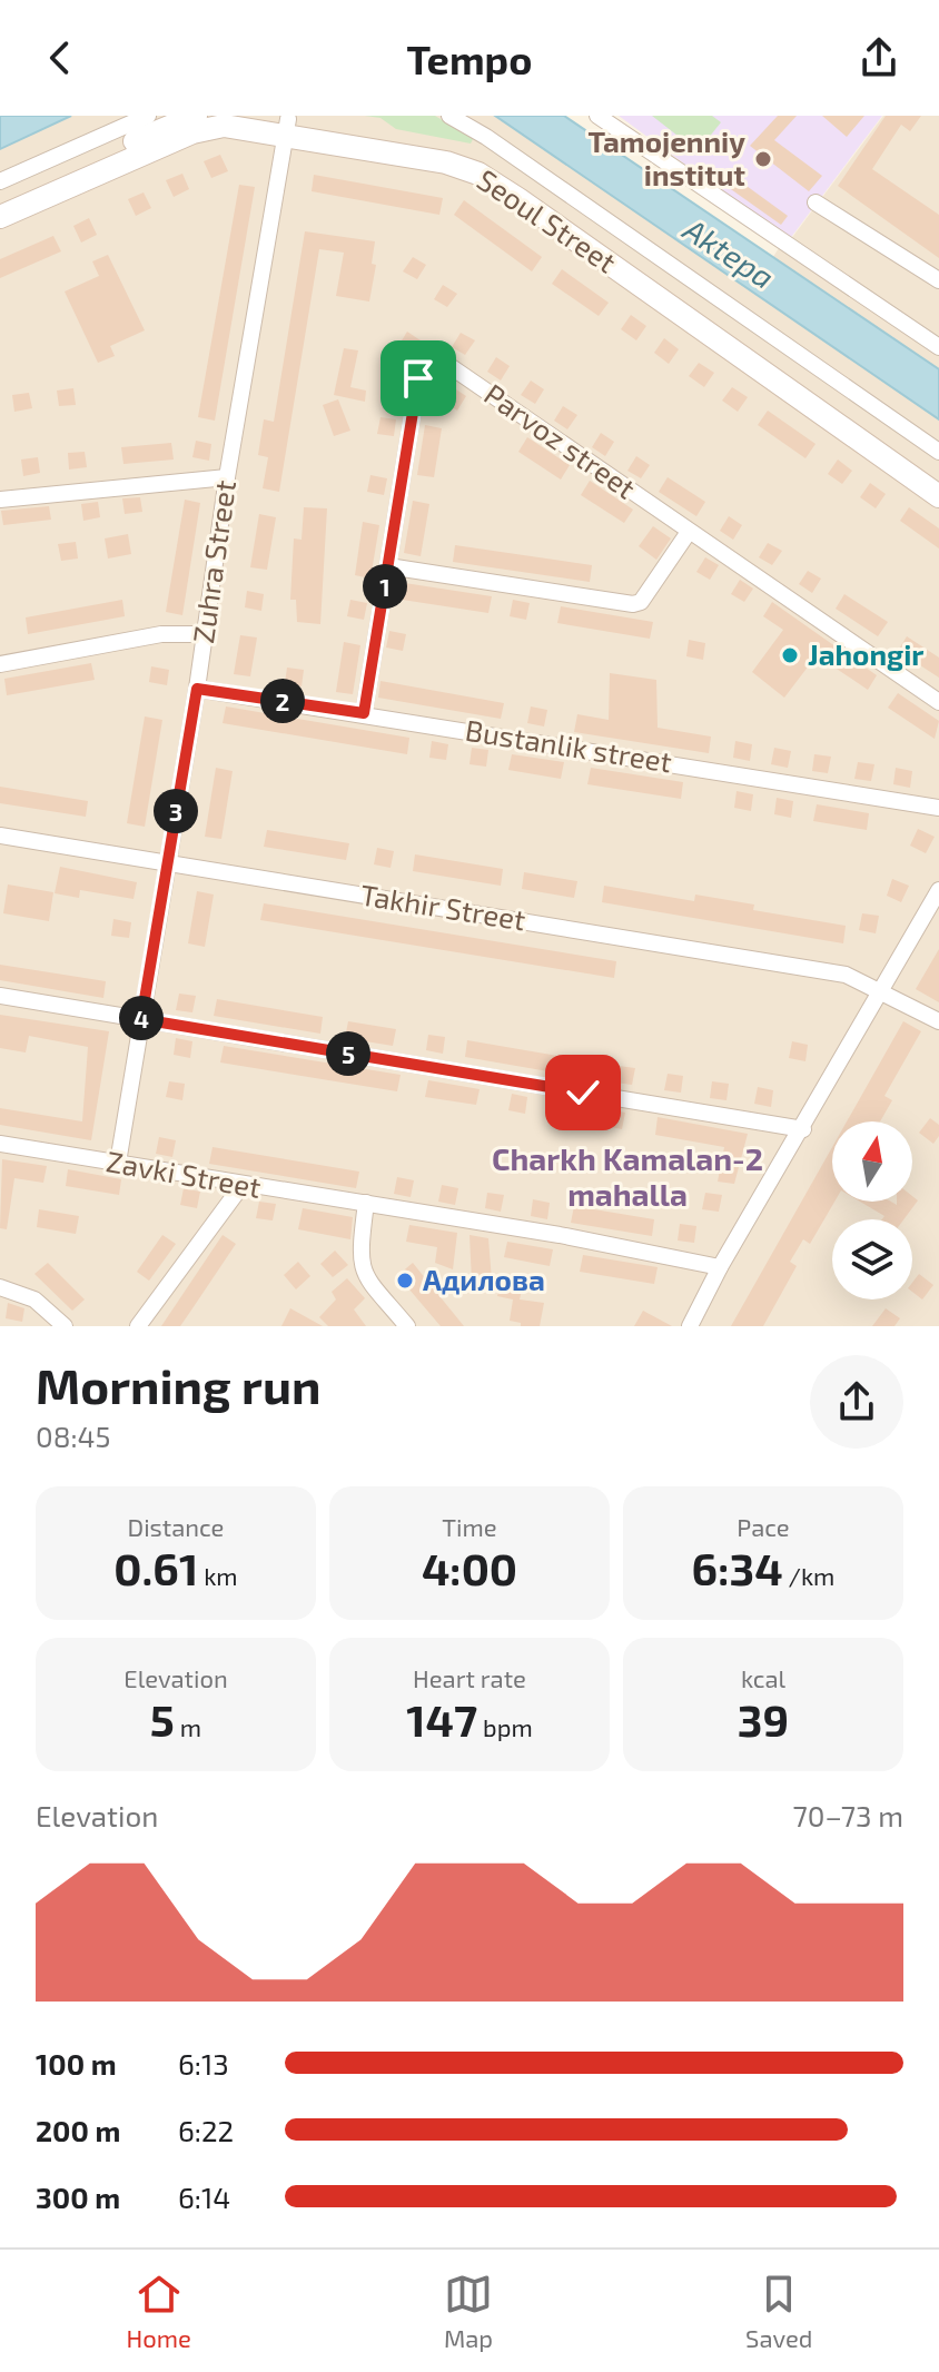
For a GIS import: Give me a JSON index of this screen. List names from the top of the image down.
{
  "streets": {
    "main road": ["Seoul Street"],
    "street": [
      "Parvoz street",
      "Zuhra Street",
      "Bustanlik street",
      "Takhir Street",
      "Zavki Street"
    ]
  },
  "crossings": [
    ["Seoul Street", "Zuhra Street"],
    ["Parvoz street", "Bustanlik street"],
    ["Zuhra Street", "Bustanlik street"],
    ["Zuhra Street", "Takhir Street"],
    ["Zuhra Street", "Zavki Street"]
  ],
  "districts": ["Charkh Kamalan-2 mahalla"],
  "water": ["Aktepa"],
  "places": ["Tamojenniy institut", "Jahongir", "Адилова"],
  "north": "top",
  "page": {
    "header": "Tempo",
    "pins": [
      "1",
      "2",
      "3",
      "4",
      "5"
    ],
    "heading": ["Morning run", "08:45"],
    "stats": [
      ["Distance", "0.61 km"],
      ["Time", "4:00"],
      ["Pace", "6:34 /km"],
      ["Elevation", "5 m"],
      ["Heart rate", "147 bpm"],
      ["kcal", "39"]
    ],
    "chart": ["Elevation", "70–73 m"],
    "list": [
      {
        "name": "100 m",
        "note": "6:13"
      },
      {
        "name": "200 m",
        "note": "6:22"
      },
      {
        "name": "300 m",
        "note": "6:14"
      }
    ],
    "tabs": ["Home", "Map", "Saved"]
  }
}
